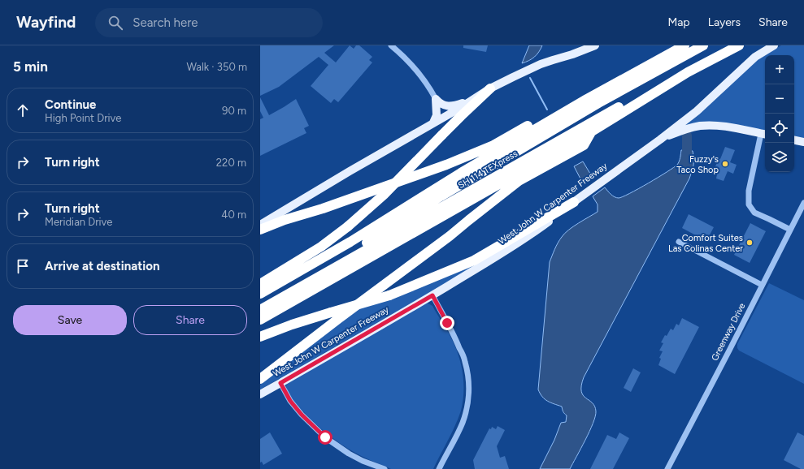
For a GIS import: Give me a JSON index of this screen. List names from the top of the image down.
{
  "streets": {
    "highway": ["SH 114 TEXpress"],
    "main road": ["West John W Carpenter Freeway"],
    "street": ["Greenway Drive"]
  },
  "places": ["Fuzzy's Taco Shop", "Comfort Suites Las Colinas Center"],
  "page": {
    "header": "Wayfind",
    "search": "Search here",
    "nav": ["Map", "Layers", "Share"],
    "heading": ["5 min", "Walk · 350 m"],
    "map_buttons": ["+", "−"],
    "list": [
      ["Continue", "High Point Drive", "90 m"],
      ["Turn right", "220 m"],
      ["Turn right", "Meridian Drive", "40 m"],
      "Arrive at destination"
    ],
    "buttons": ["Save", "Share"]
  }
}
